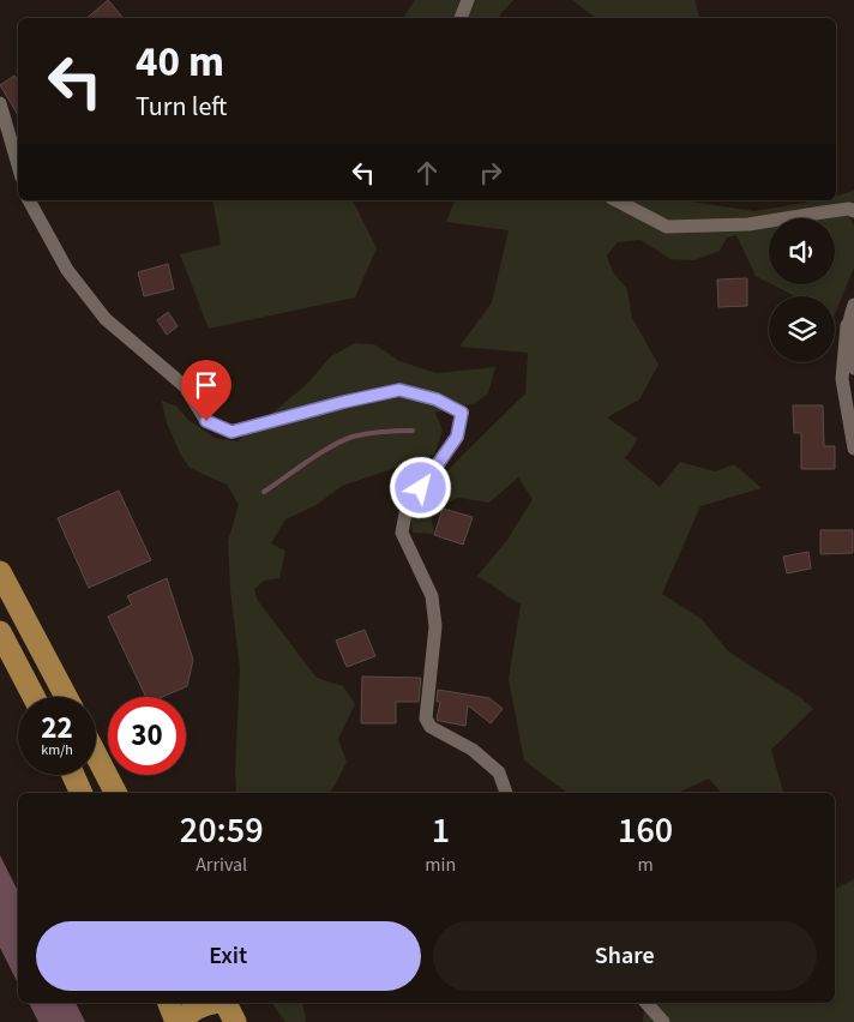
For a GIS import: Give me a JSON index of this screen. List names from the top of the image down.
{
  "page": {
    "turn": ["40 m", "Turn left"],
    "speed": "22 km/h",
    "limit": "30",
    "eta": [
      "20:59",
      "Arrival",
      "1",
      "min",
      "160",
      "m"
    ],
    "buttons": ["Exit", "Share"]
  }
}
